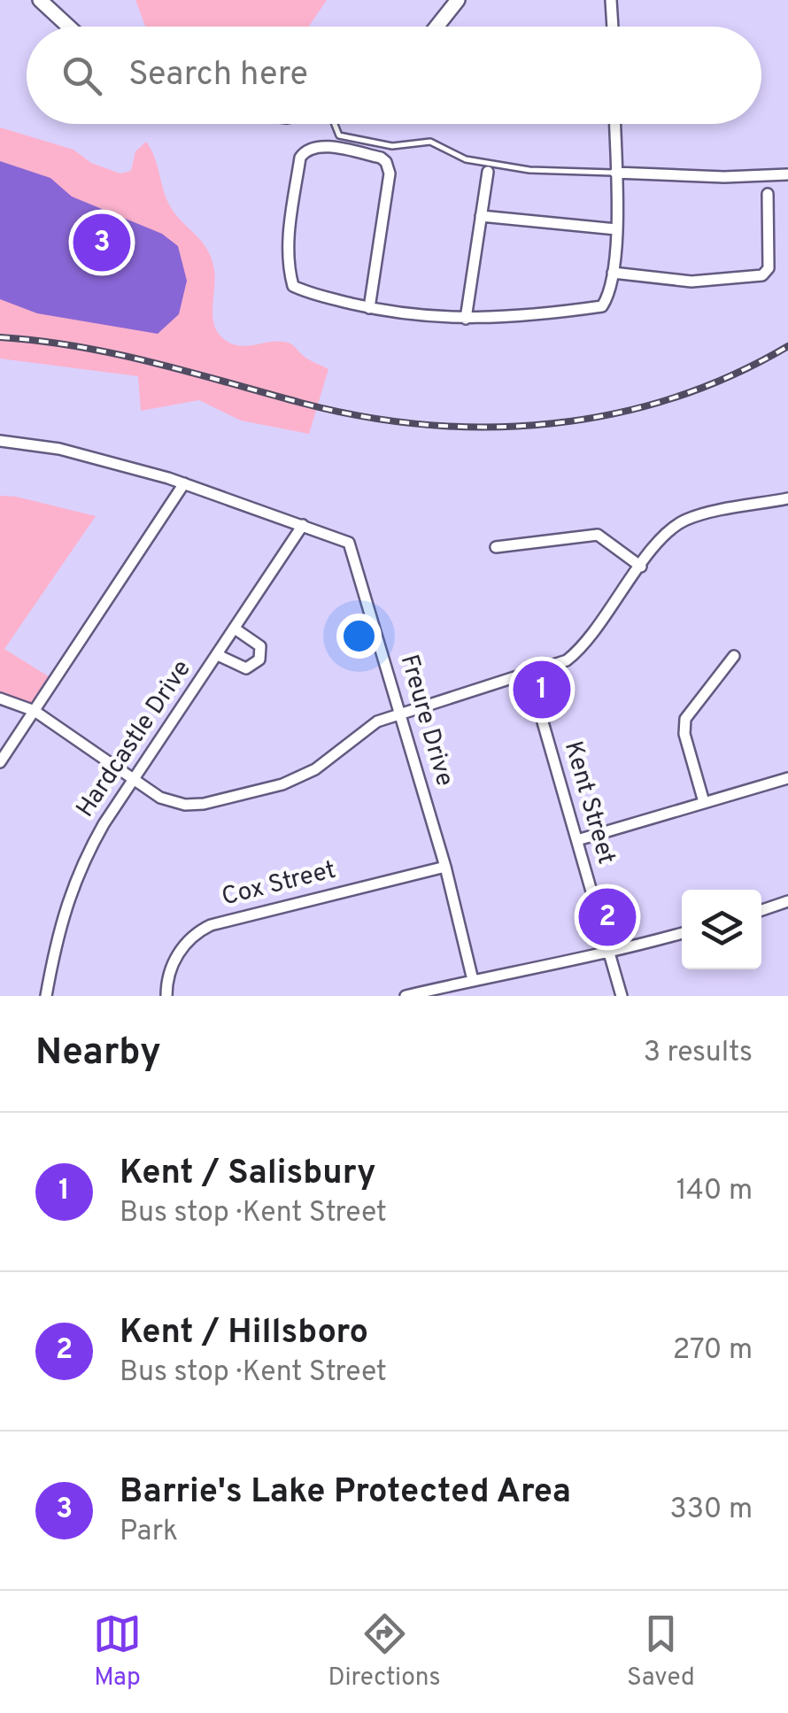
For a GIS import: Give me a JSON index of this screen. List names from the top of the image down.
{
  "streets": {
    "street": [
      "Freure Drive",
      "Hardcastle Drive",
      "Kent Street",
      "Cox Street"
    ]
  },
  "crossings": [
    ["Freure Drive", "Hardcastle Drive"],
    ["Freure Drive", "Cox Street"]
  ],
  "page": {
    "search": "Search here",
    "pins": ["3", "1", "2"],
    "heading": ["Nearby", "3 results"],
    "list": [
      {
        "mark": "1",
        "name": "Kent / Salisbury",
        "note": "Bus stop · Kent Street",
        "value": "140 m"
      },
      {
        "mark": "2",
        "name": "Kent / Hillsboro",
        "note": "Bus stop · Kent Street",
        "value": "270 m"
      },
      {
        "mark": "3",
        "name": "Barrie's Lake Protected Area",
        "note": "Park",
        "value": "330 m"
      }
    ],
    "nav": ["Map", "Directions", "Saved"]
  }
}
